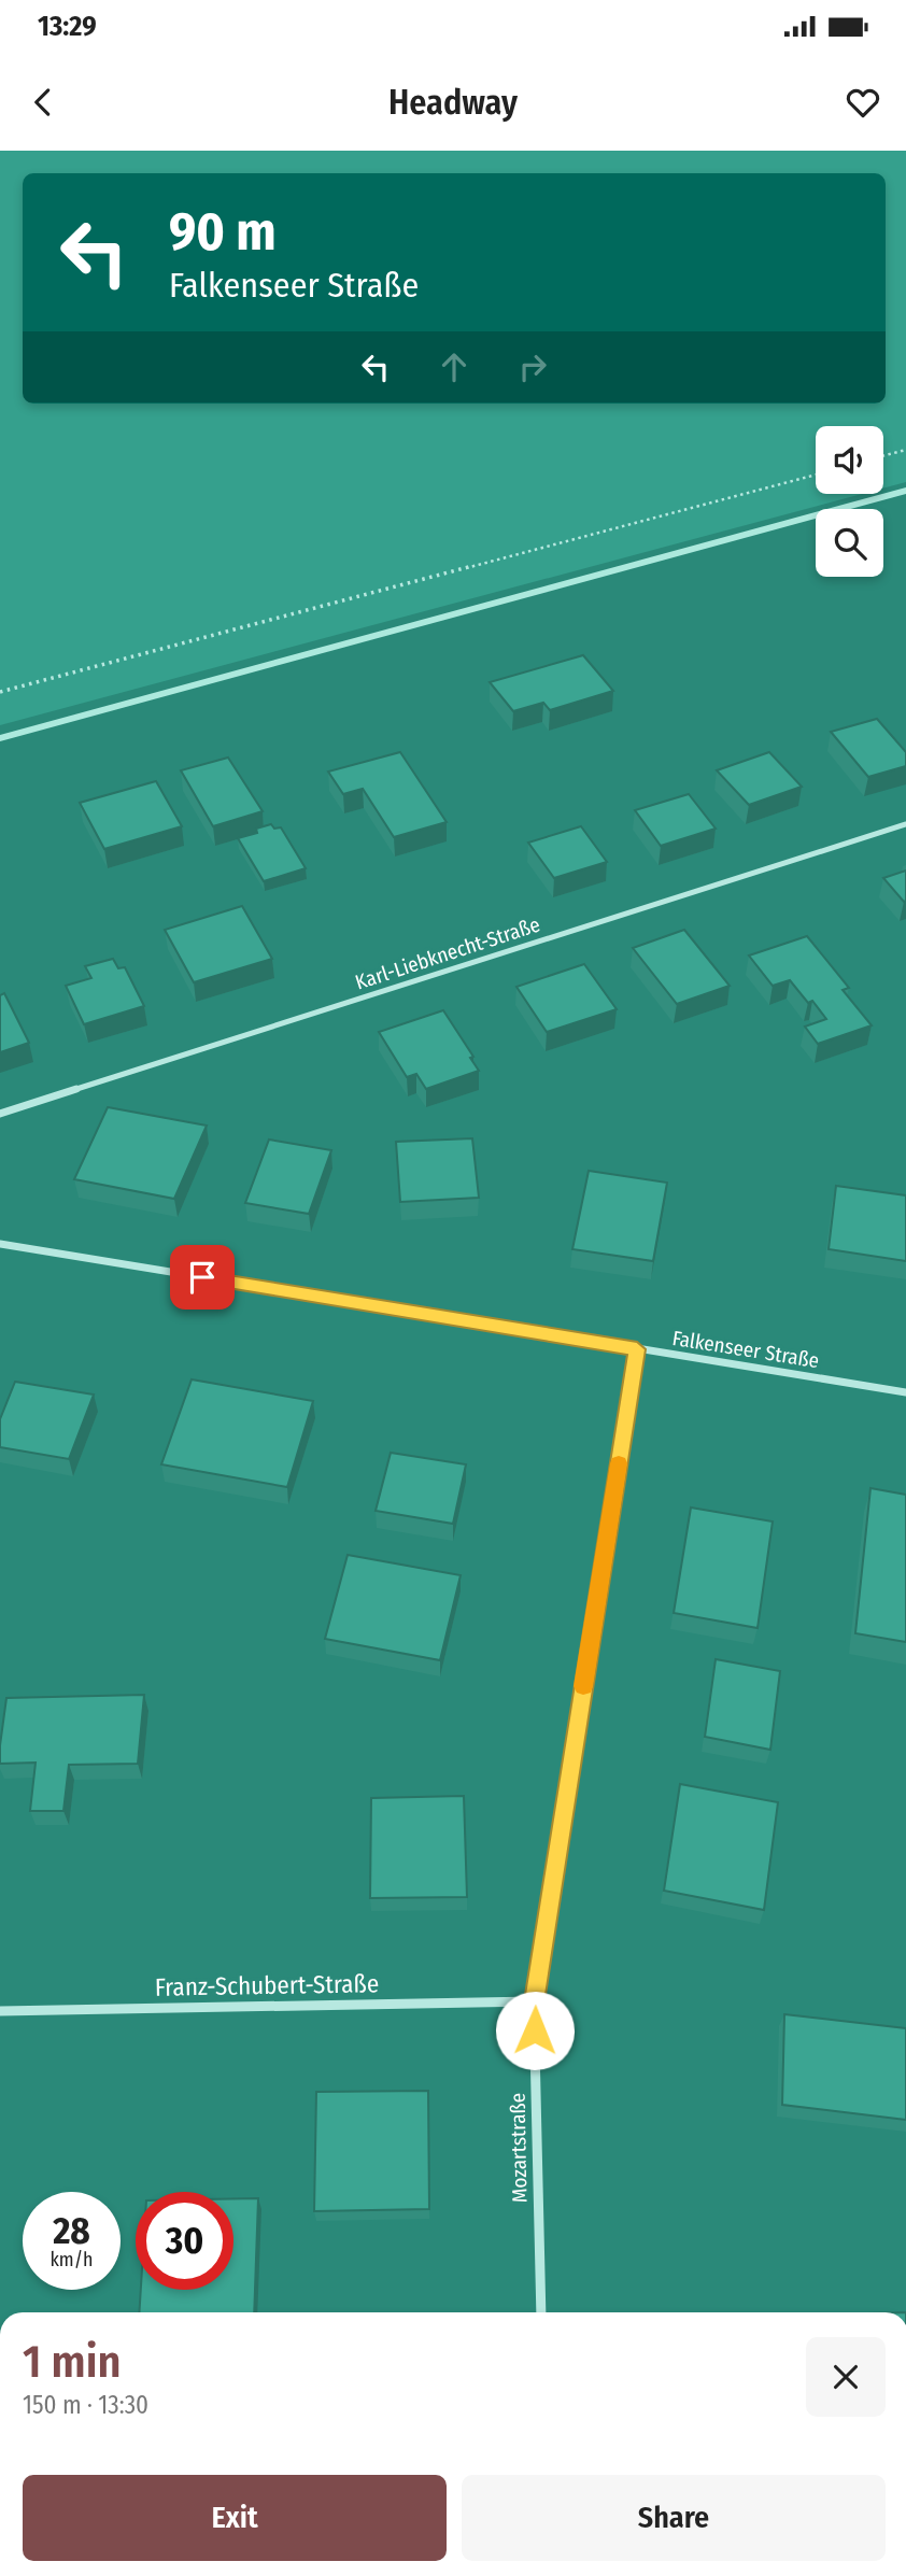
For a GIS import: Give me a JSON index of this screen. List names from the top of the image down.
{
  "streets": {
    "street": [
      "Karl-Liebknecht-Straße",
      "Falkenseer Straße",
      "Franz-Schubert-Straße",
      "Mozartstraße"
    ]
  },
  "crossings": [
    ["Falkenseer Straße", "Mozartstraße"],
    ["Franz-Schubert-Straße", "Mozartstraße"]
  ],
  "page": {
    "status": "13:29",
    "header": "Headway",
    "turn": ["90 m", "Falkenseer Straße"],
    "speed": "28 km/h",
    "limit": "30",
    "heading": ["1 min", "150 m · 13:30"],
    "buttons": ["Exit", "Share"]
  }
}
